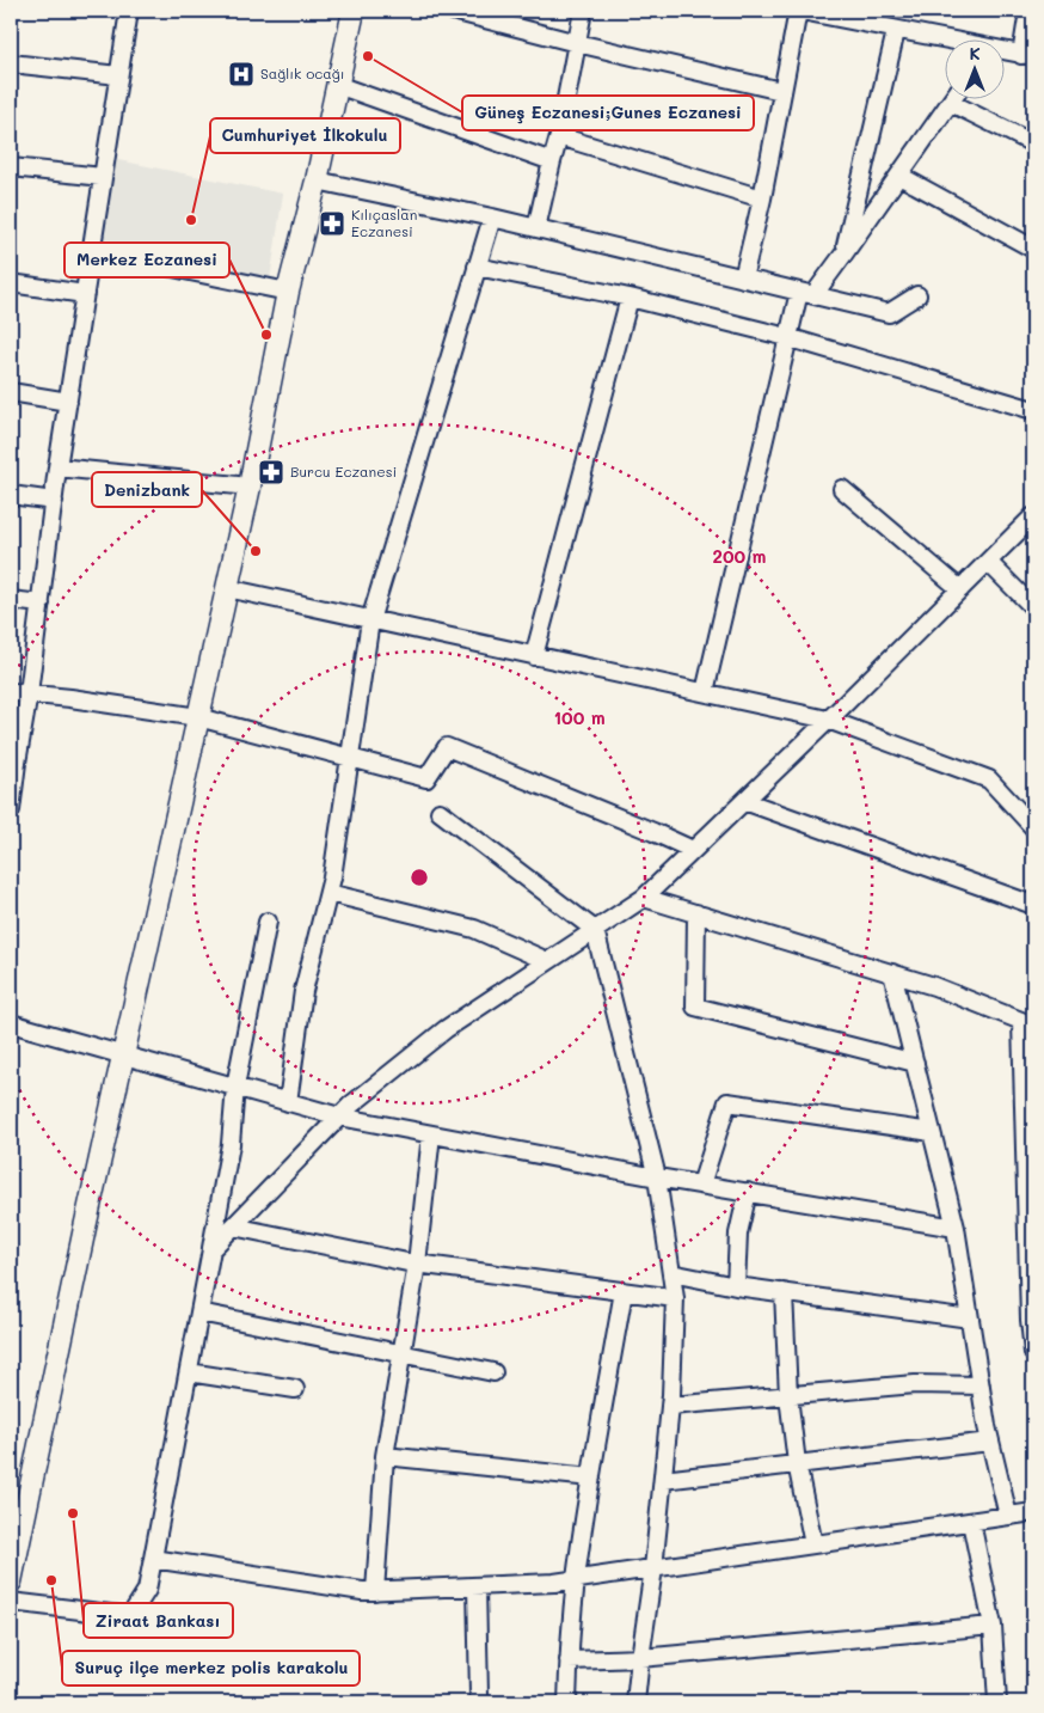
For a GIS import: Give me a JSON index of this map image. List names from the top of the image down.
{
  "places": {
    "other": [
      "Güneş Eczanesi;Gunes Eczanesi",
      "Cumhuriyet İlkokulu",
      "Merkez Eczanesi",
      "Denizbank",
      "Ziraat Bankası",
      "Suruç ilçe merkez polis karakolu"
    ],
    "hospital": ["Sağlık ocağı"],
    "pharmacy": ["Kılıçaslan Eczanesi", "Burcu Eczanesi"]
  },
  "north": "top",
  "rings": ["200 m", "100 m"]
}
